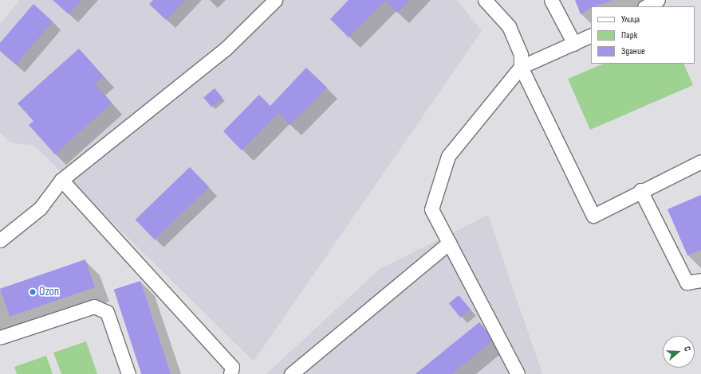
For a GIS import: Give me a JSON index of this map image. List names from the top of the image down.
{
  "places": ["Ozon"],
  "legend": ["Улица", "Парк", "Здание"],
  "north": "right"
}
